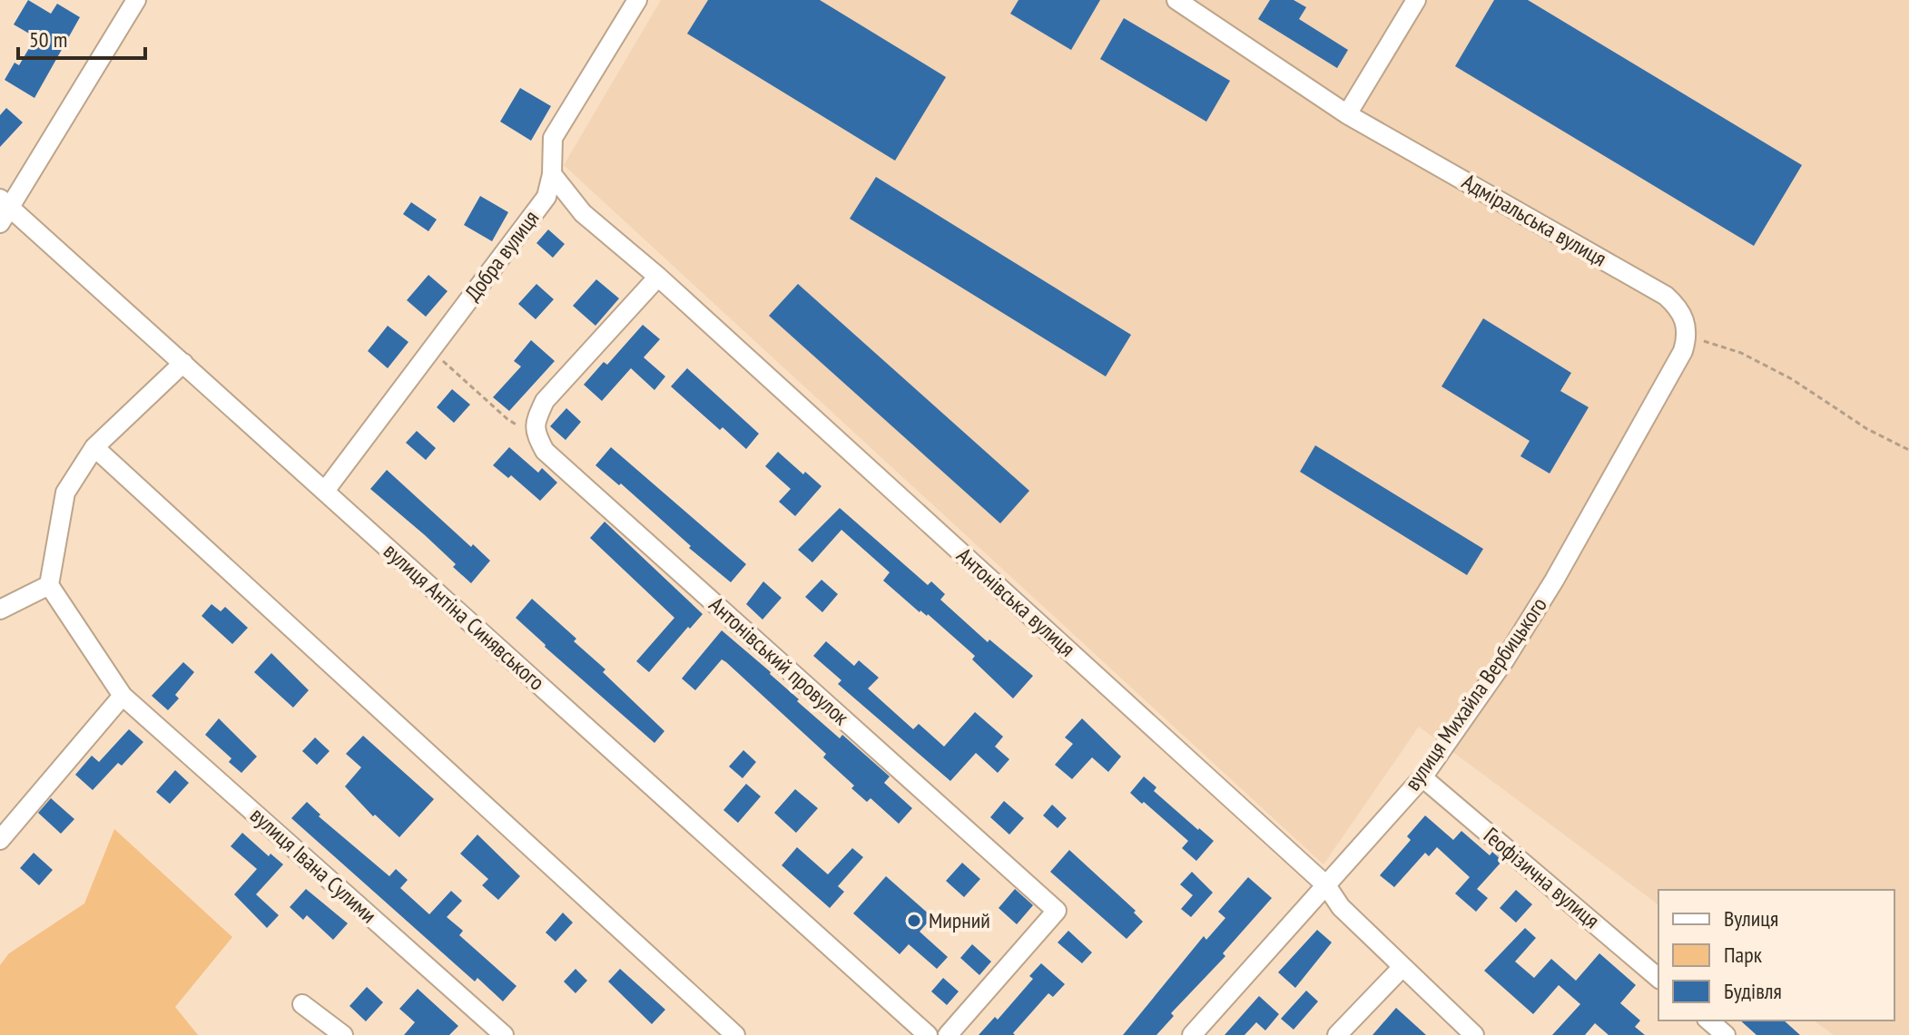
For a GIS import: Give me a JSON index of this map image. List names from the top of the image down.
{
  "streets": {
    "street": [
      "Адміральська вулиця",
      "Добра вулиця",
      "Антонівська вулиця",
      "вулиця Антіна Синявського",
      "Антонівський провулок",
      "вулиця Михайла Вербицького",
      "вулиця Івана Сулими",
      "Геофізична вулиця"
    ]
  },
  "crossings": [
    ["Адміральська вулиця", "вулиця Михайла Вербицького"],
    ["Добра вулиця", "Антонівська вулиця"],
    ["Добра вулиця", "вулиця Антіна Синявського"],
    ["Антонівська вулиця", "вулиця Михайла Вербицького"],
    ["вулиця Михайла Вербицького", "Геофізична вулиця"]
  ],
  "places": ["Мирний"],
  "legend": ["Вулиця", "Парк", "Будівля"],
  "scale_bar": "50 m"
}
